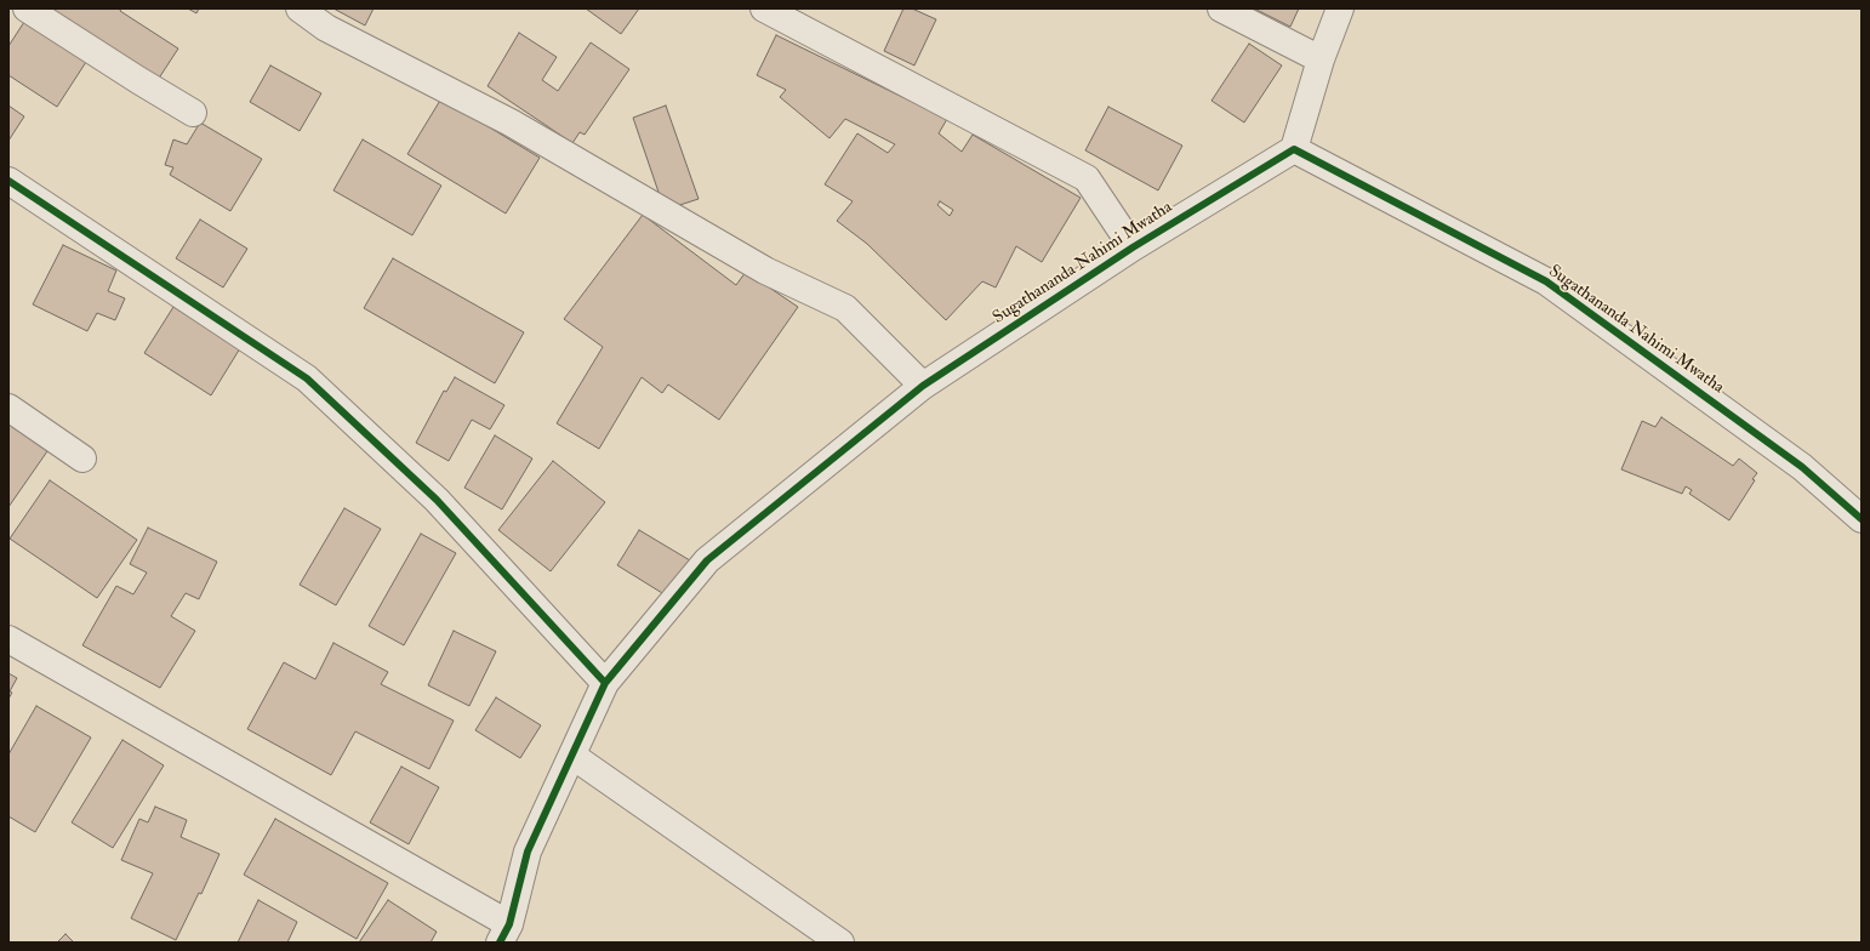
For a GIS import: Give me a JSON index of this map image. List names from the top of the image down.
{
  "streets": {
    "street": ["Sugathananda Nahimi Mwatha"]
  }
}
